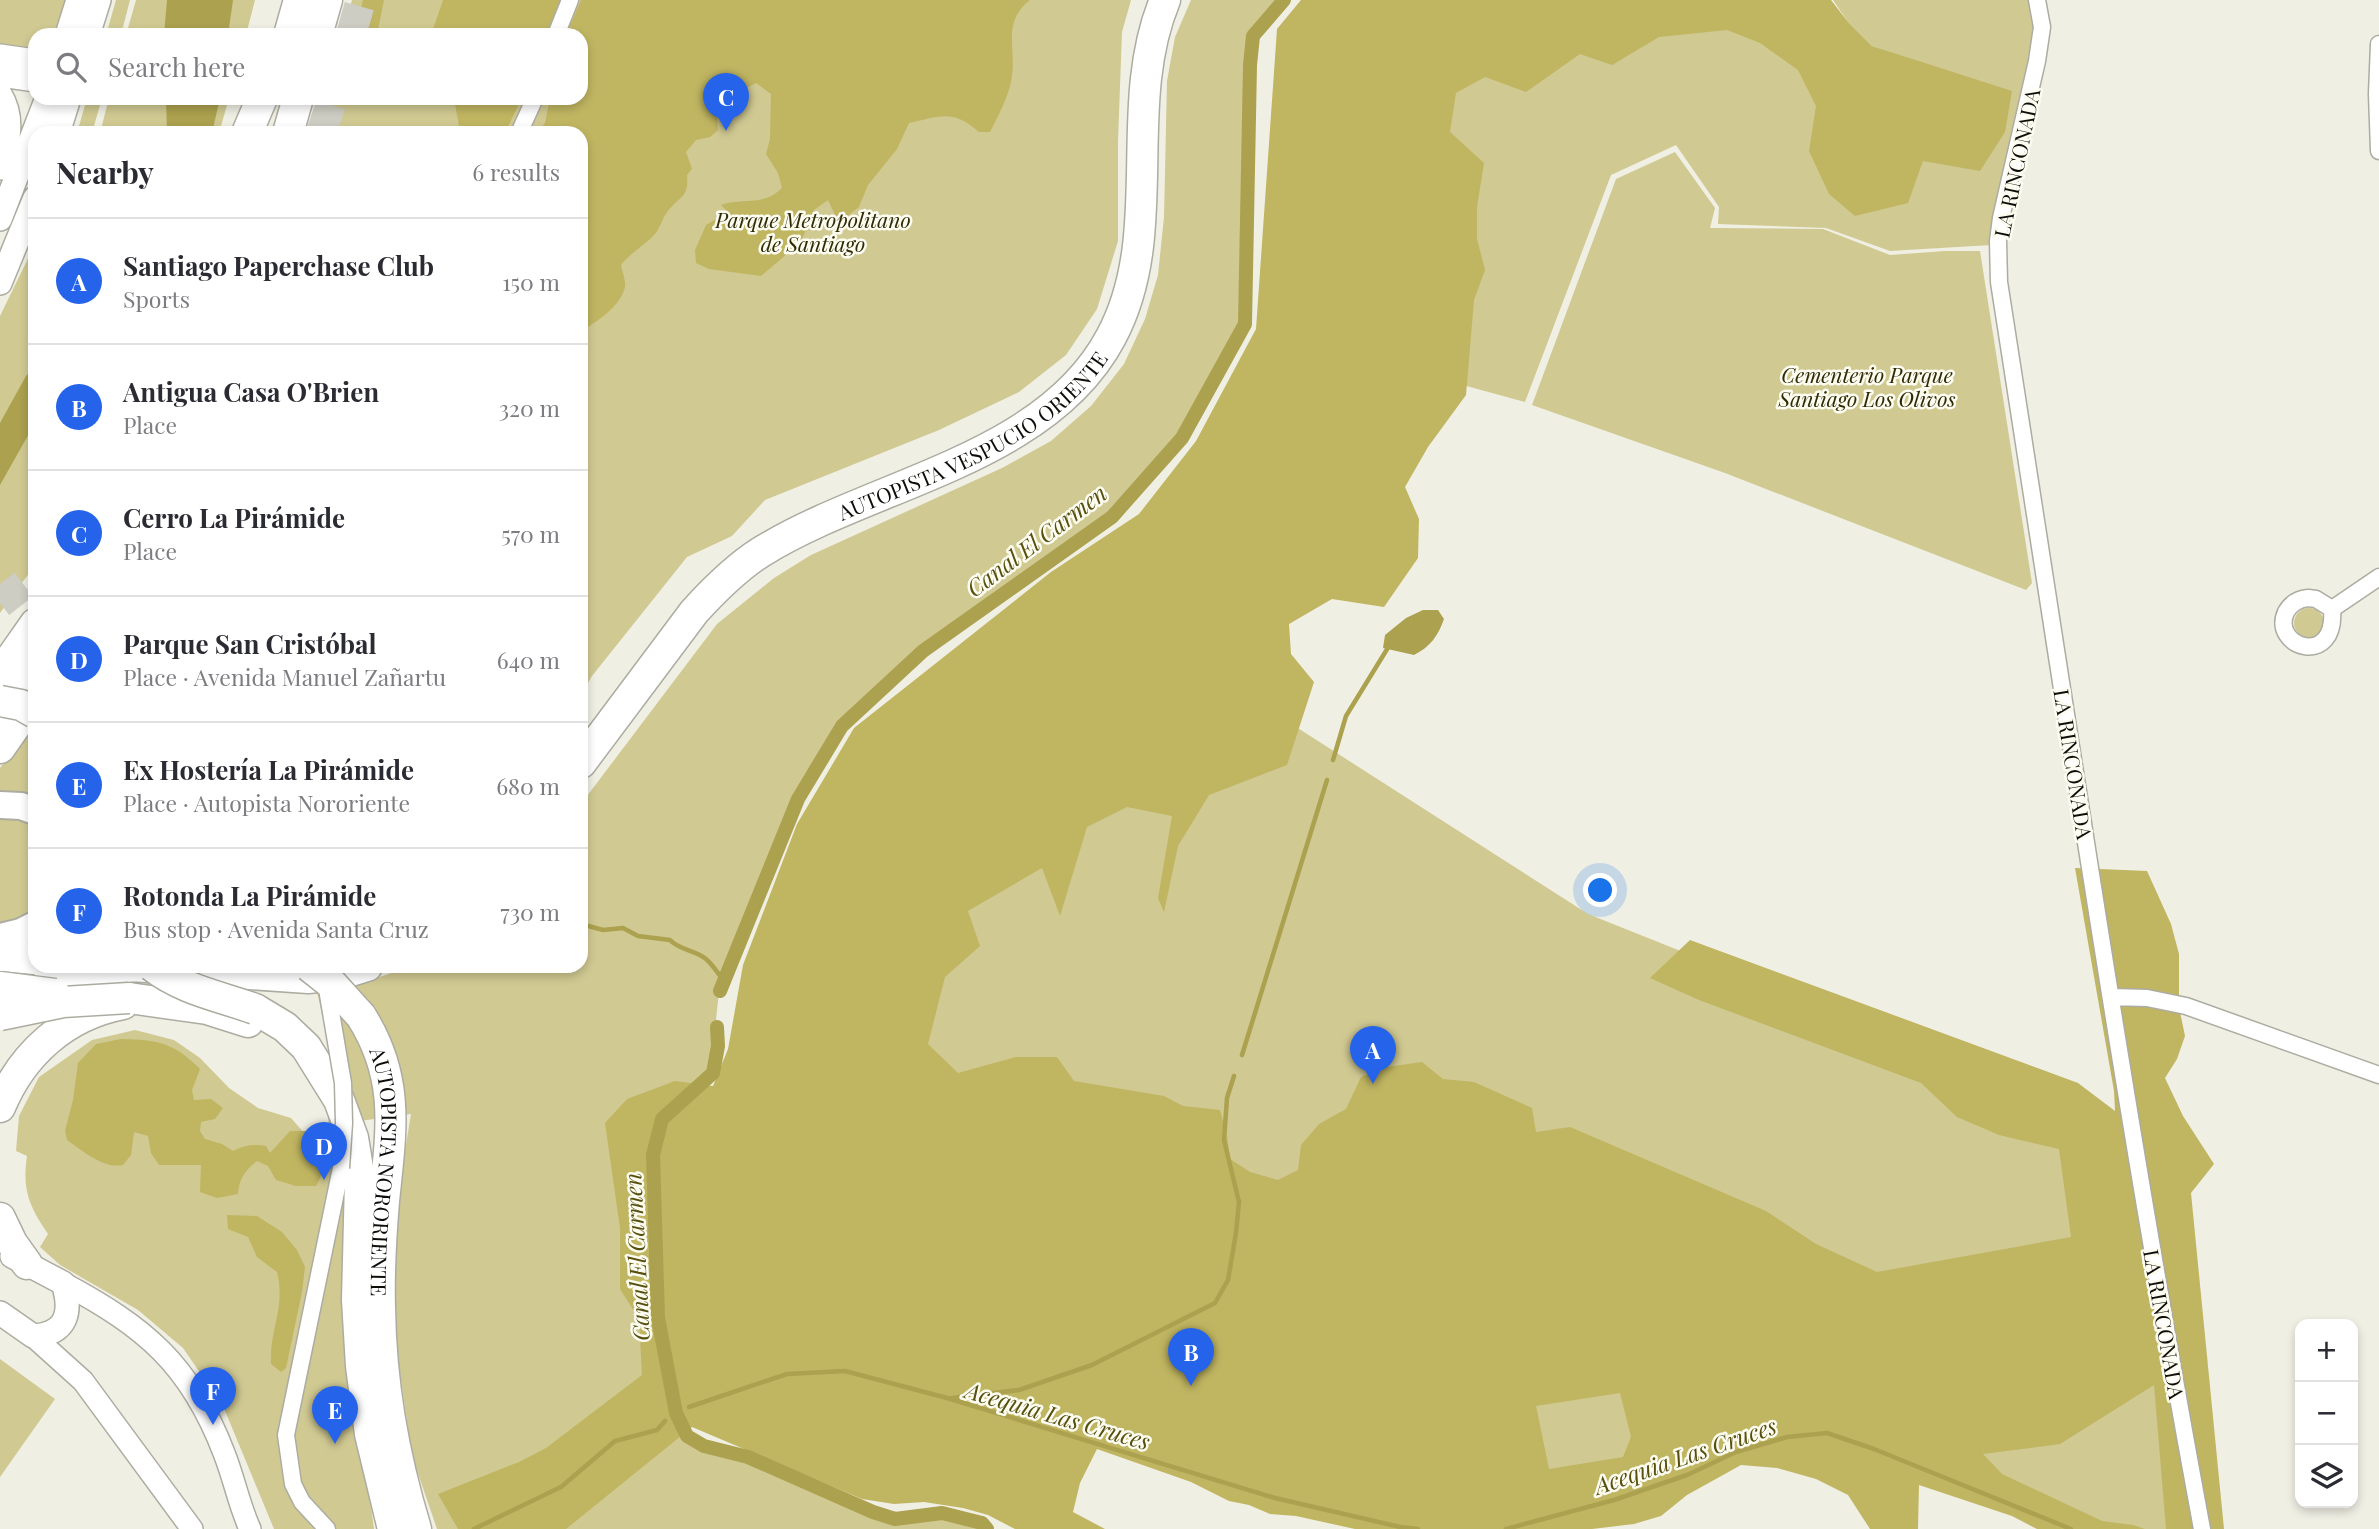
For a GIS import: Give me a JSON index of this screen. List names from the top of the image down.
{
  "streets": {
    "highway": ["AUTOPISTA VESPUCIO ORIENTE", "AUTOPISTA NORORIENTE"],
    "street": ["LA RINCONADA"]
  },
  "water": ["Canal El Carmen", "Acequia Las Cruces"],
  "parks": ["Parque Metropolitano de Santiago", "Cementerio Parque Santiago Los Olivos"],
  "page": {
    "search": "Search here",
    "pins": [
      "C",
      "A",
      "D",
      "B",
      "F",
      "E"
    ],
    "heading": ["Nearby", "6 results"],
    "list": [
      {
        "mark": "A",
        "name": "Santiago Paperchase Club",
        "note": "Sports",
        "value": "150 m"
      },
      {
        "mark": "B",
        "name": "Antigua Casa O'Brien",
        "note": "Place",
        "value": "320 m"
      },
      {
        "mark": "C",
        "name": "Cerro La Pirámide",
        "note": "Place",
        "value": "570 m"
      },
      {
        "mark": "D",
        "name": "Parque San Cristóbal",
        "note": "Place · Avenida Manuel Zañartu",
        "value": "640 m"
      },
      {
        "mark": "E",
        "name": "Ex Hostería La Pirámide",
        "note": "Place · Autopista Nororiente",
        "value": "680 m"
      },
      {
        "mark": "F",
        "name": "Rotonda La Pirámide",
        "note": "Bus stop · Avenida Santa Cruz",
        "value": "730 m"
      }
    ],
    "map_buttons": ["+", "−"]
  }
}
